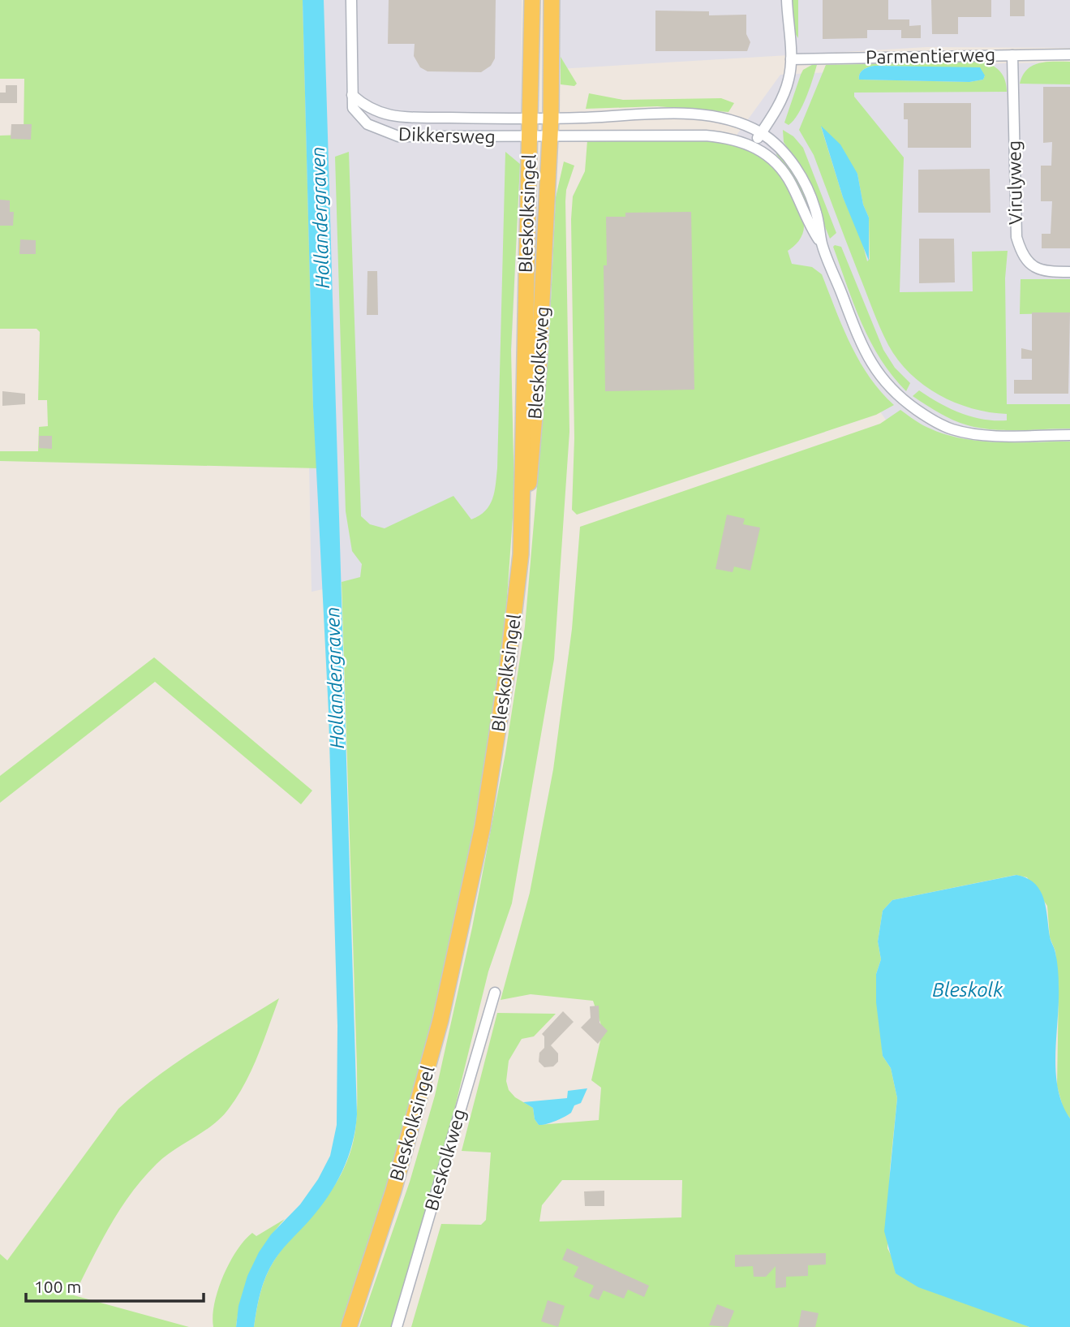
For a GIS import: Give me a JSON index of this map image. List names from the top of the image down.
{
  "streets": {
    "main road": ["Bleskolksingel", "Bleskolksweg"],
    "street": [
      "Parmentierweg",
      "Dikkersweg",
      "Virulyweg",
      "Bleskolkweg"
    ]
  },
  "crossings": [
    ["Parmentierweg", "Virulyweg"],
    ["Dikkersweg", "Bleskolksingel"],
    ["Dikkersweg", "Bleskolksweg"],
    ["Bleskolksingel", "Bleskolksweg"]
  ],
  "water": ["Hollandergraven", "Bleskolk"],
  "scale_bar": "100 m"
}
